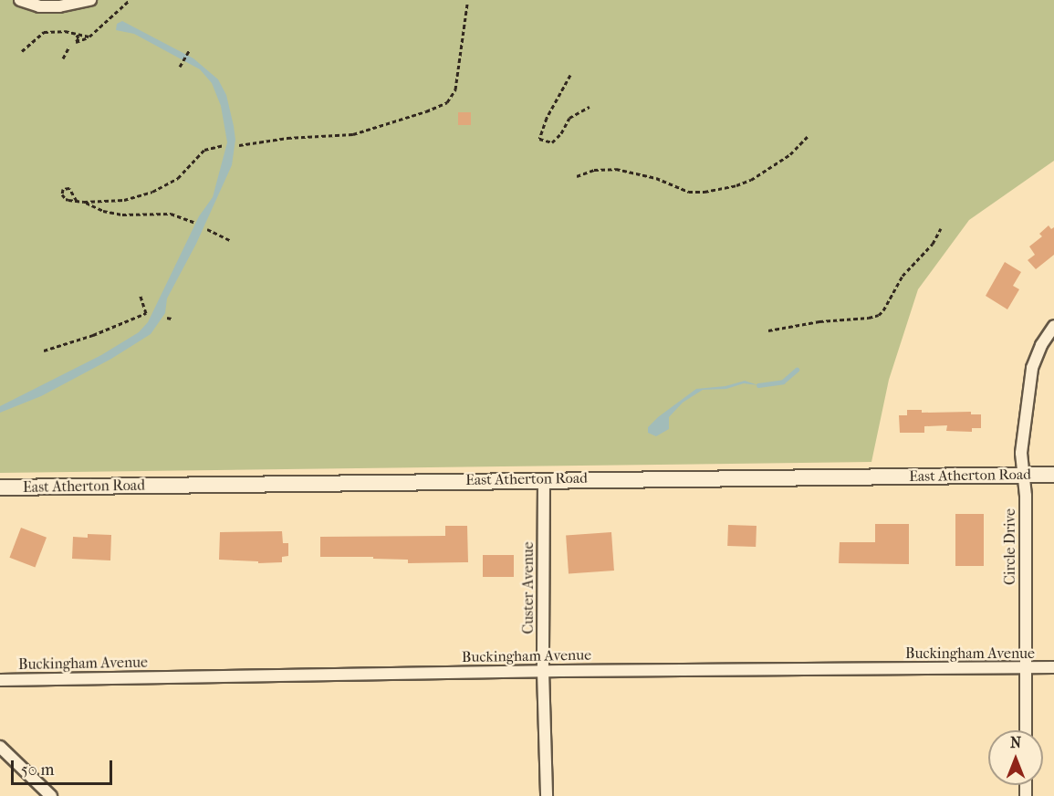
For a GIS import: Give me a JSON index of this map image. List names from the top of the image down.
{
  "streets": {
    "street": [
      "East Atherton Road",
      "Circle Drive",
      "Custer Avenue",
      "Buckingham Avenue"
    ]
  },
  "crossings": [
    ["East Atherton Road", "Circle Drive"],
    ["East Atherton Road", "Custer Avenue"],
    ["Circle Drive", "Buckingham Avenue"],
    ["Custer Avenue", "Buckingham Avenue"]
  ],
  "scale_bar": "50 m",
  "north": "top"
}
